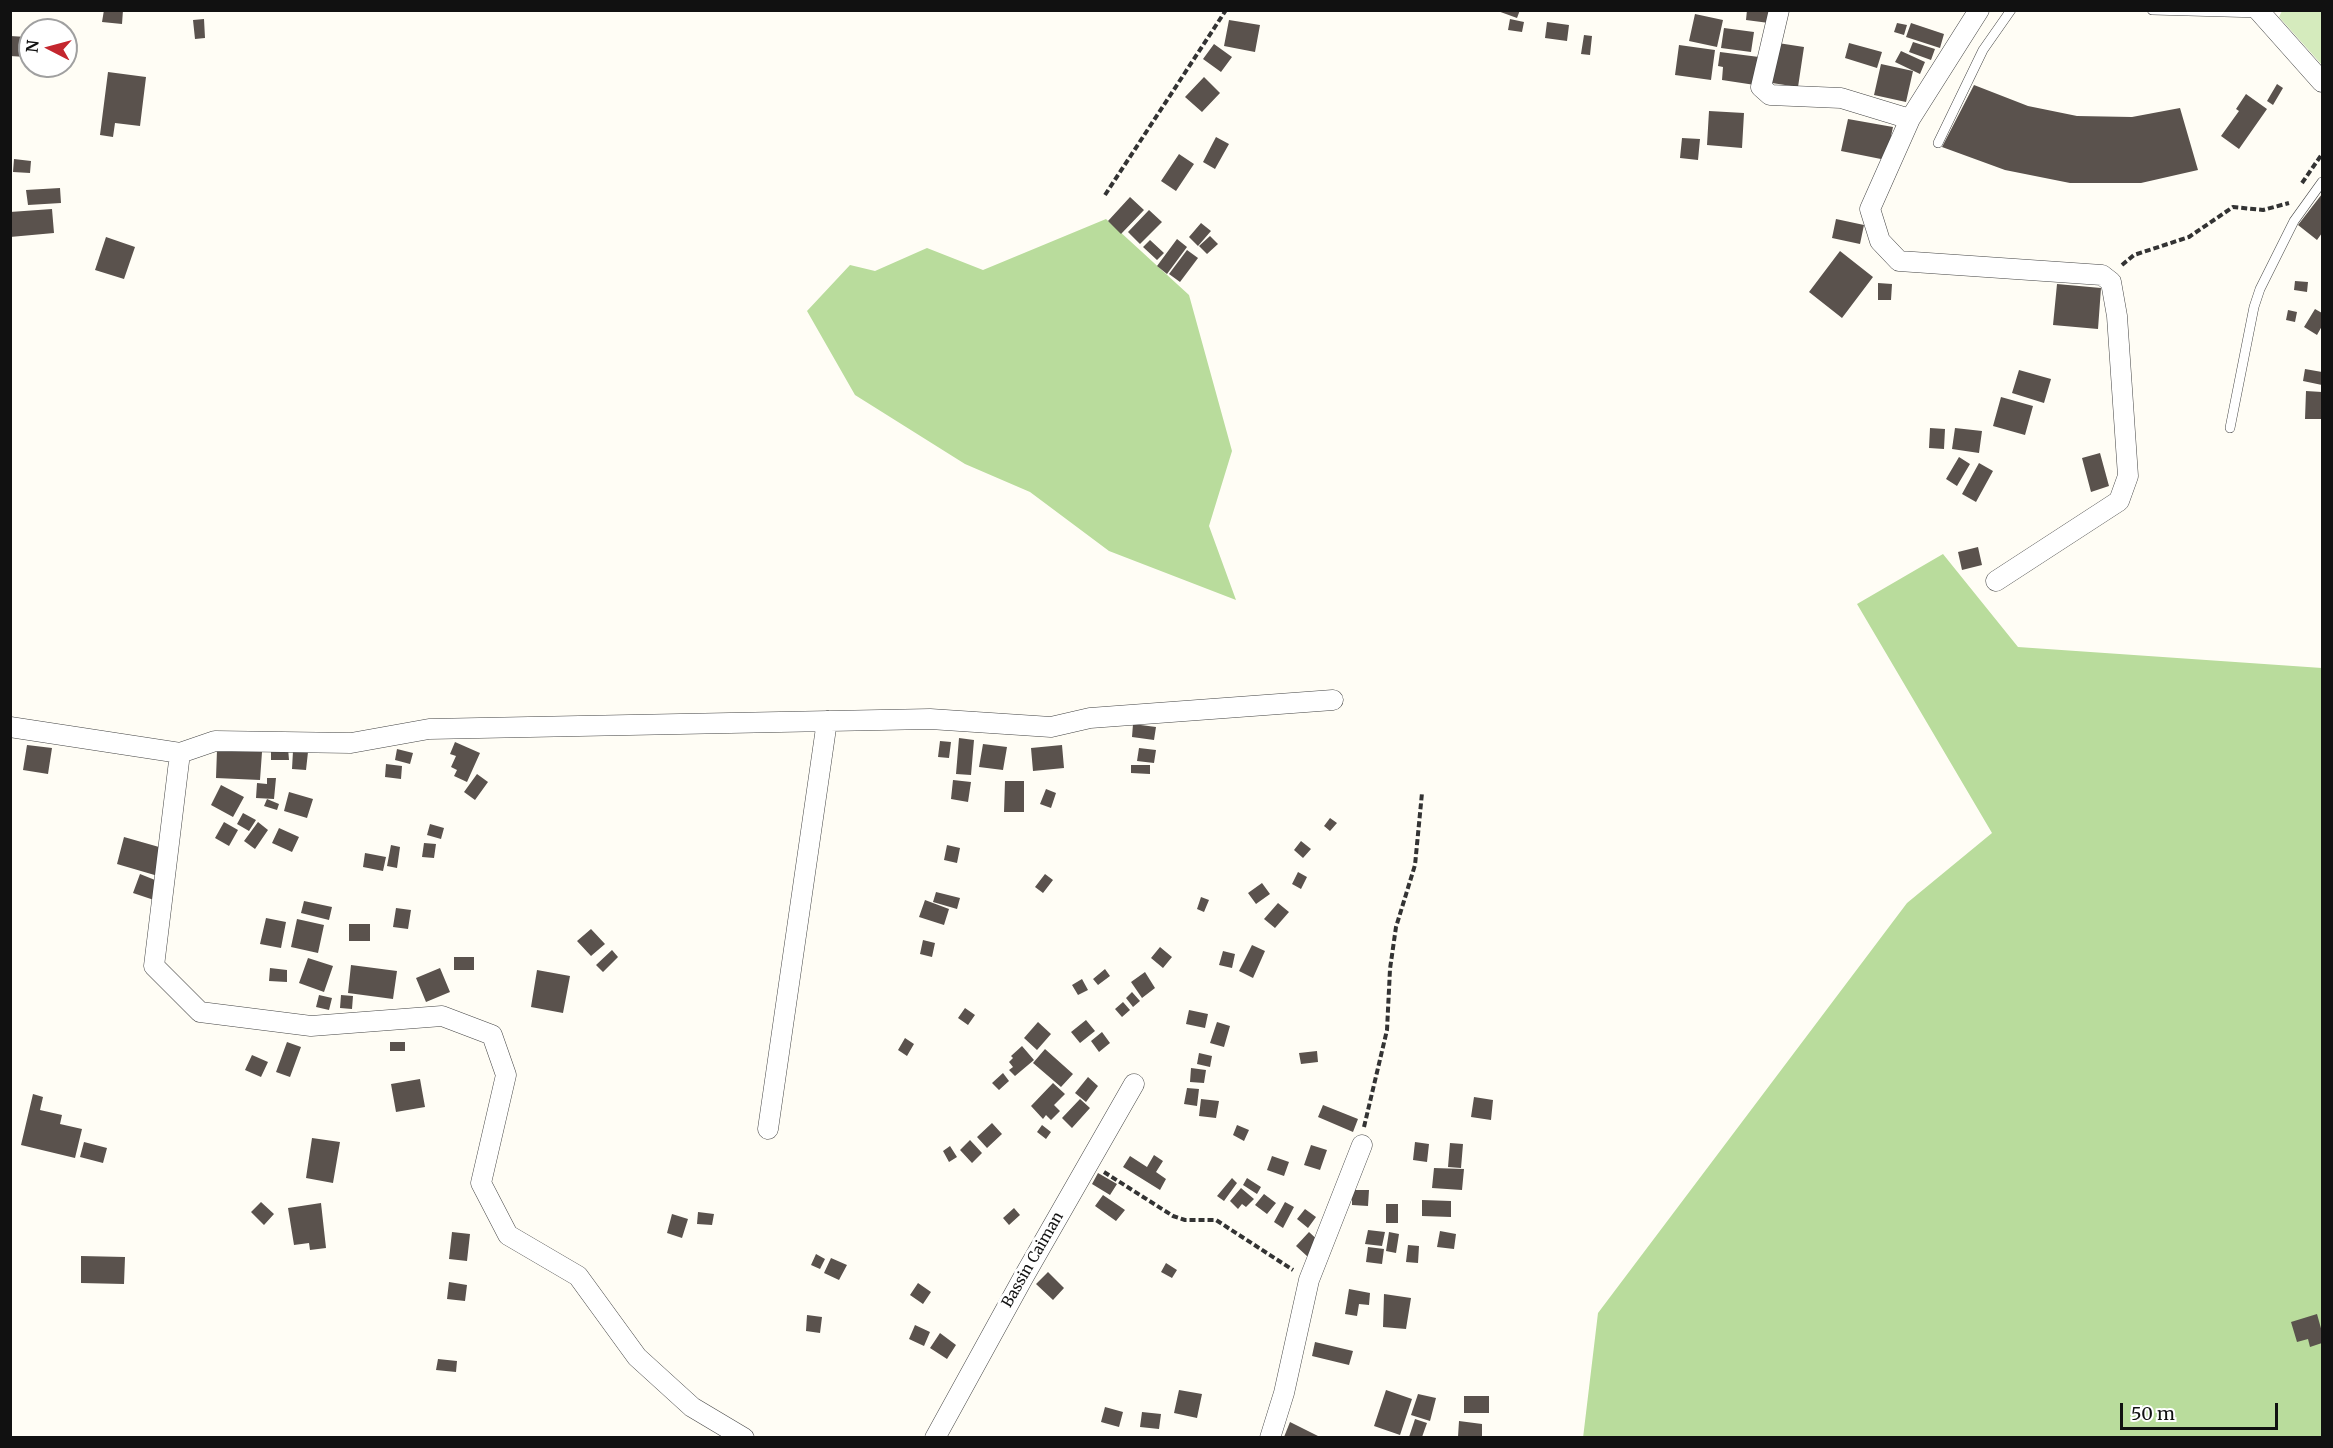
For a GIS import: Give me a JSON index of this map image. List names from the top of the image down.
{
  "streets": {
    "street": ["Bassin Caiman"]
  },
  "scale_bar": "50 m",
  "north": "left"
}
